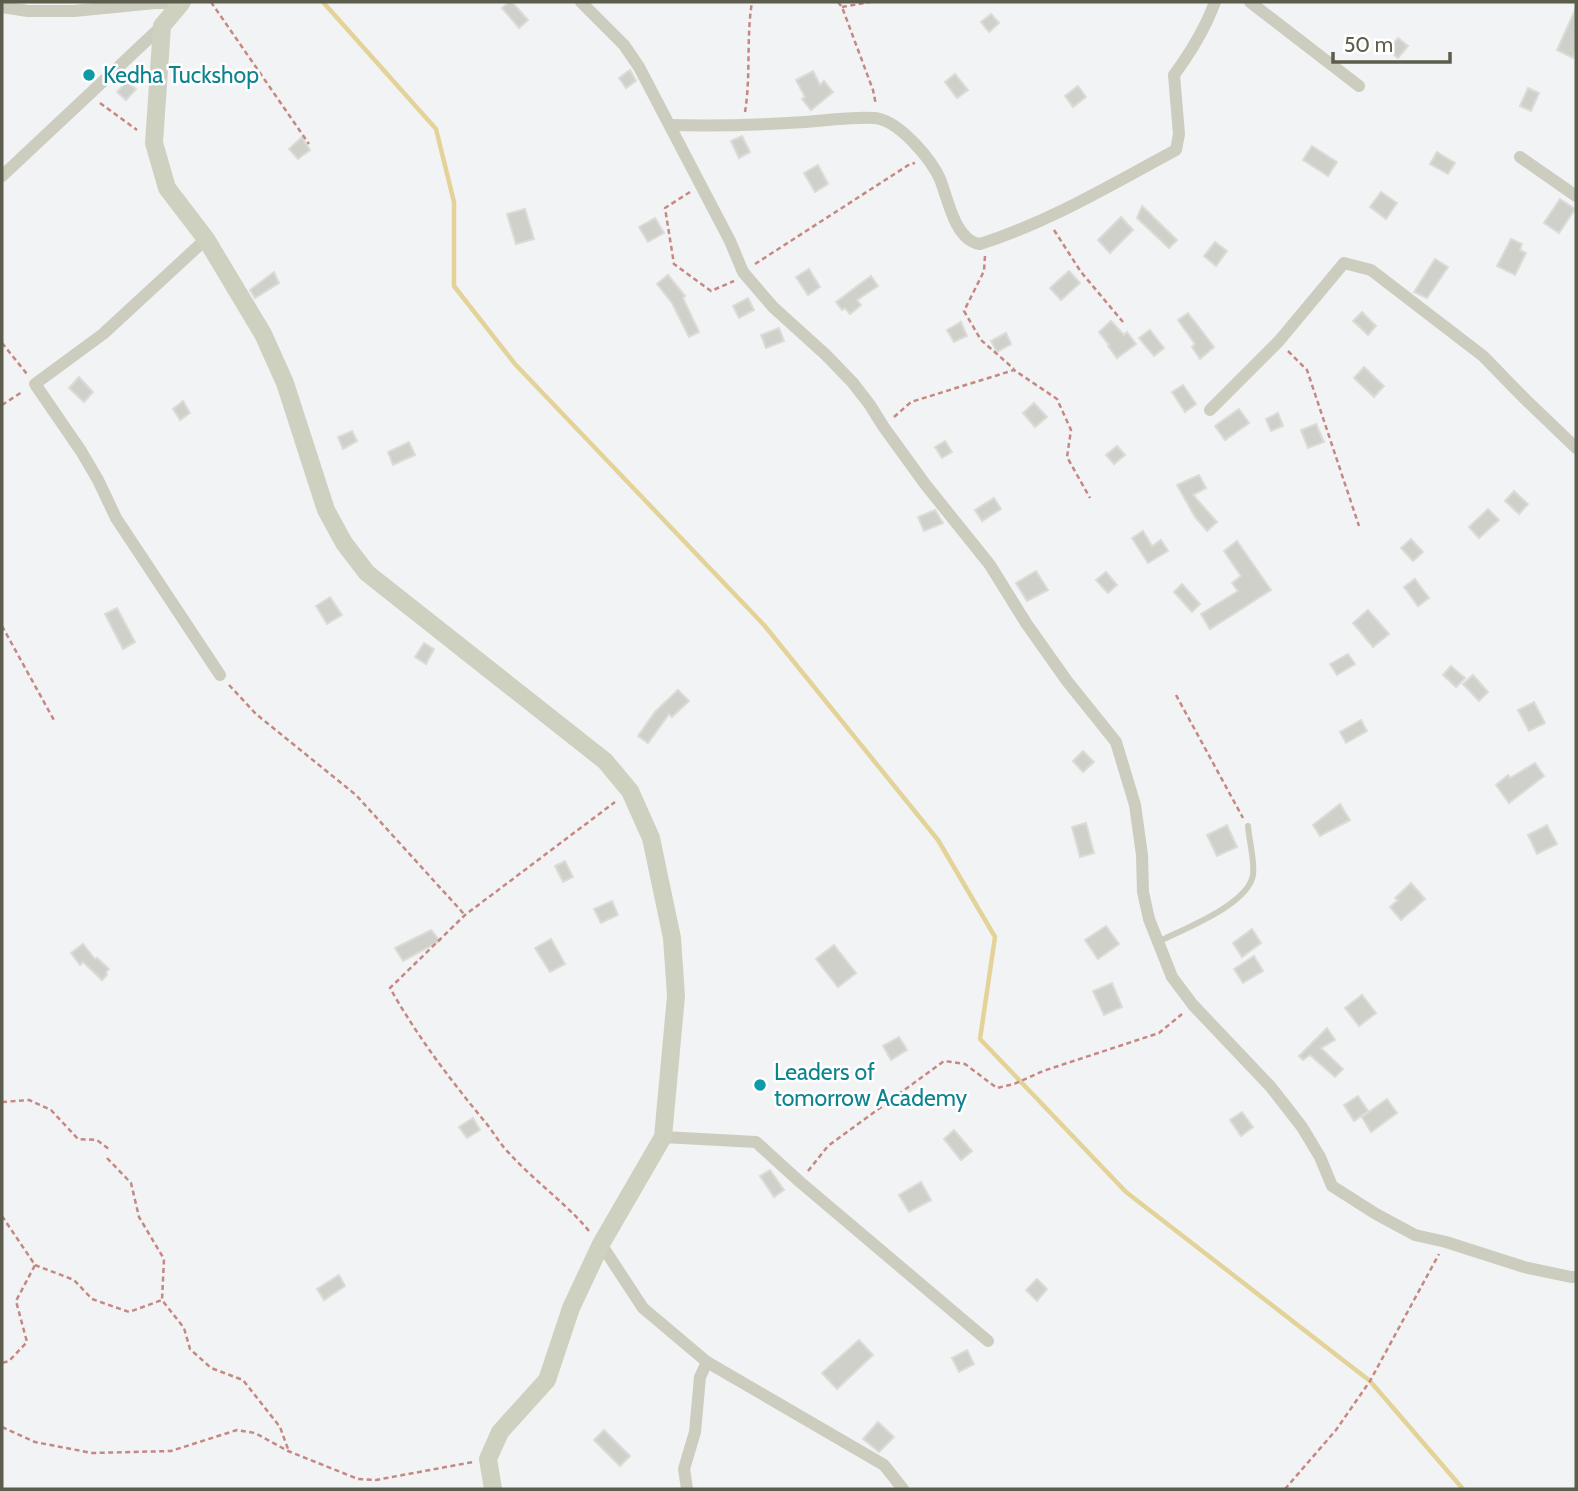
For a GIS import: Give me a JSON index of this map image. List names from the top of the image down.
{
  "places": ["Kedha Tuckshop", "Leaders of tomorrow Academy"],
  "scale_bar": "50 m"
}
